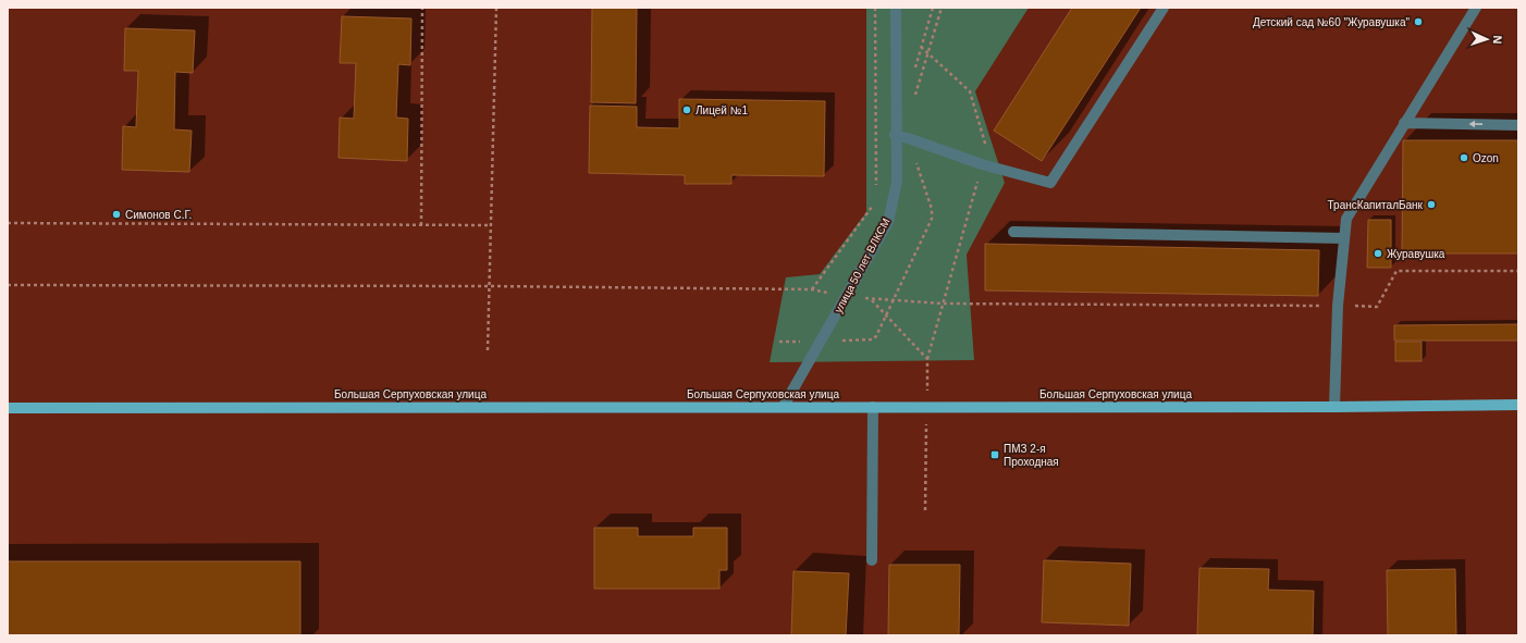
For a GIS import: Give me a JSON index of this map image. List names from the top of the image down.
{
  "streets": {
    "main road": ["Большая Серпуховская улица"],
    "street": ["улица 50 лет ВЛКСМ"]
  },
  "crossings": [
    ["улица 50 лет ВЛКСМ", "Большая Серпуховская улица"]
  ],
  "places": {
    "other": [
      "Детский сад №60 \"Журавушка\"",
      "Лицей №1",
      "Ozon",
      "ТрансКапиталБанк",
      "Симонов С.Г.",
      "Журавушка"
    ],
    "transit": ["ПМЗ 2-я Проходная"]
  },
  "north": "right"
}
